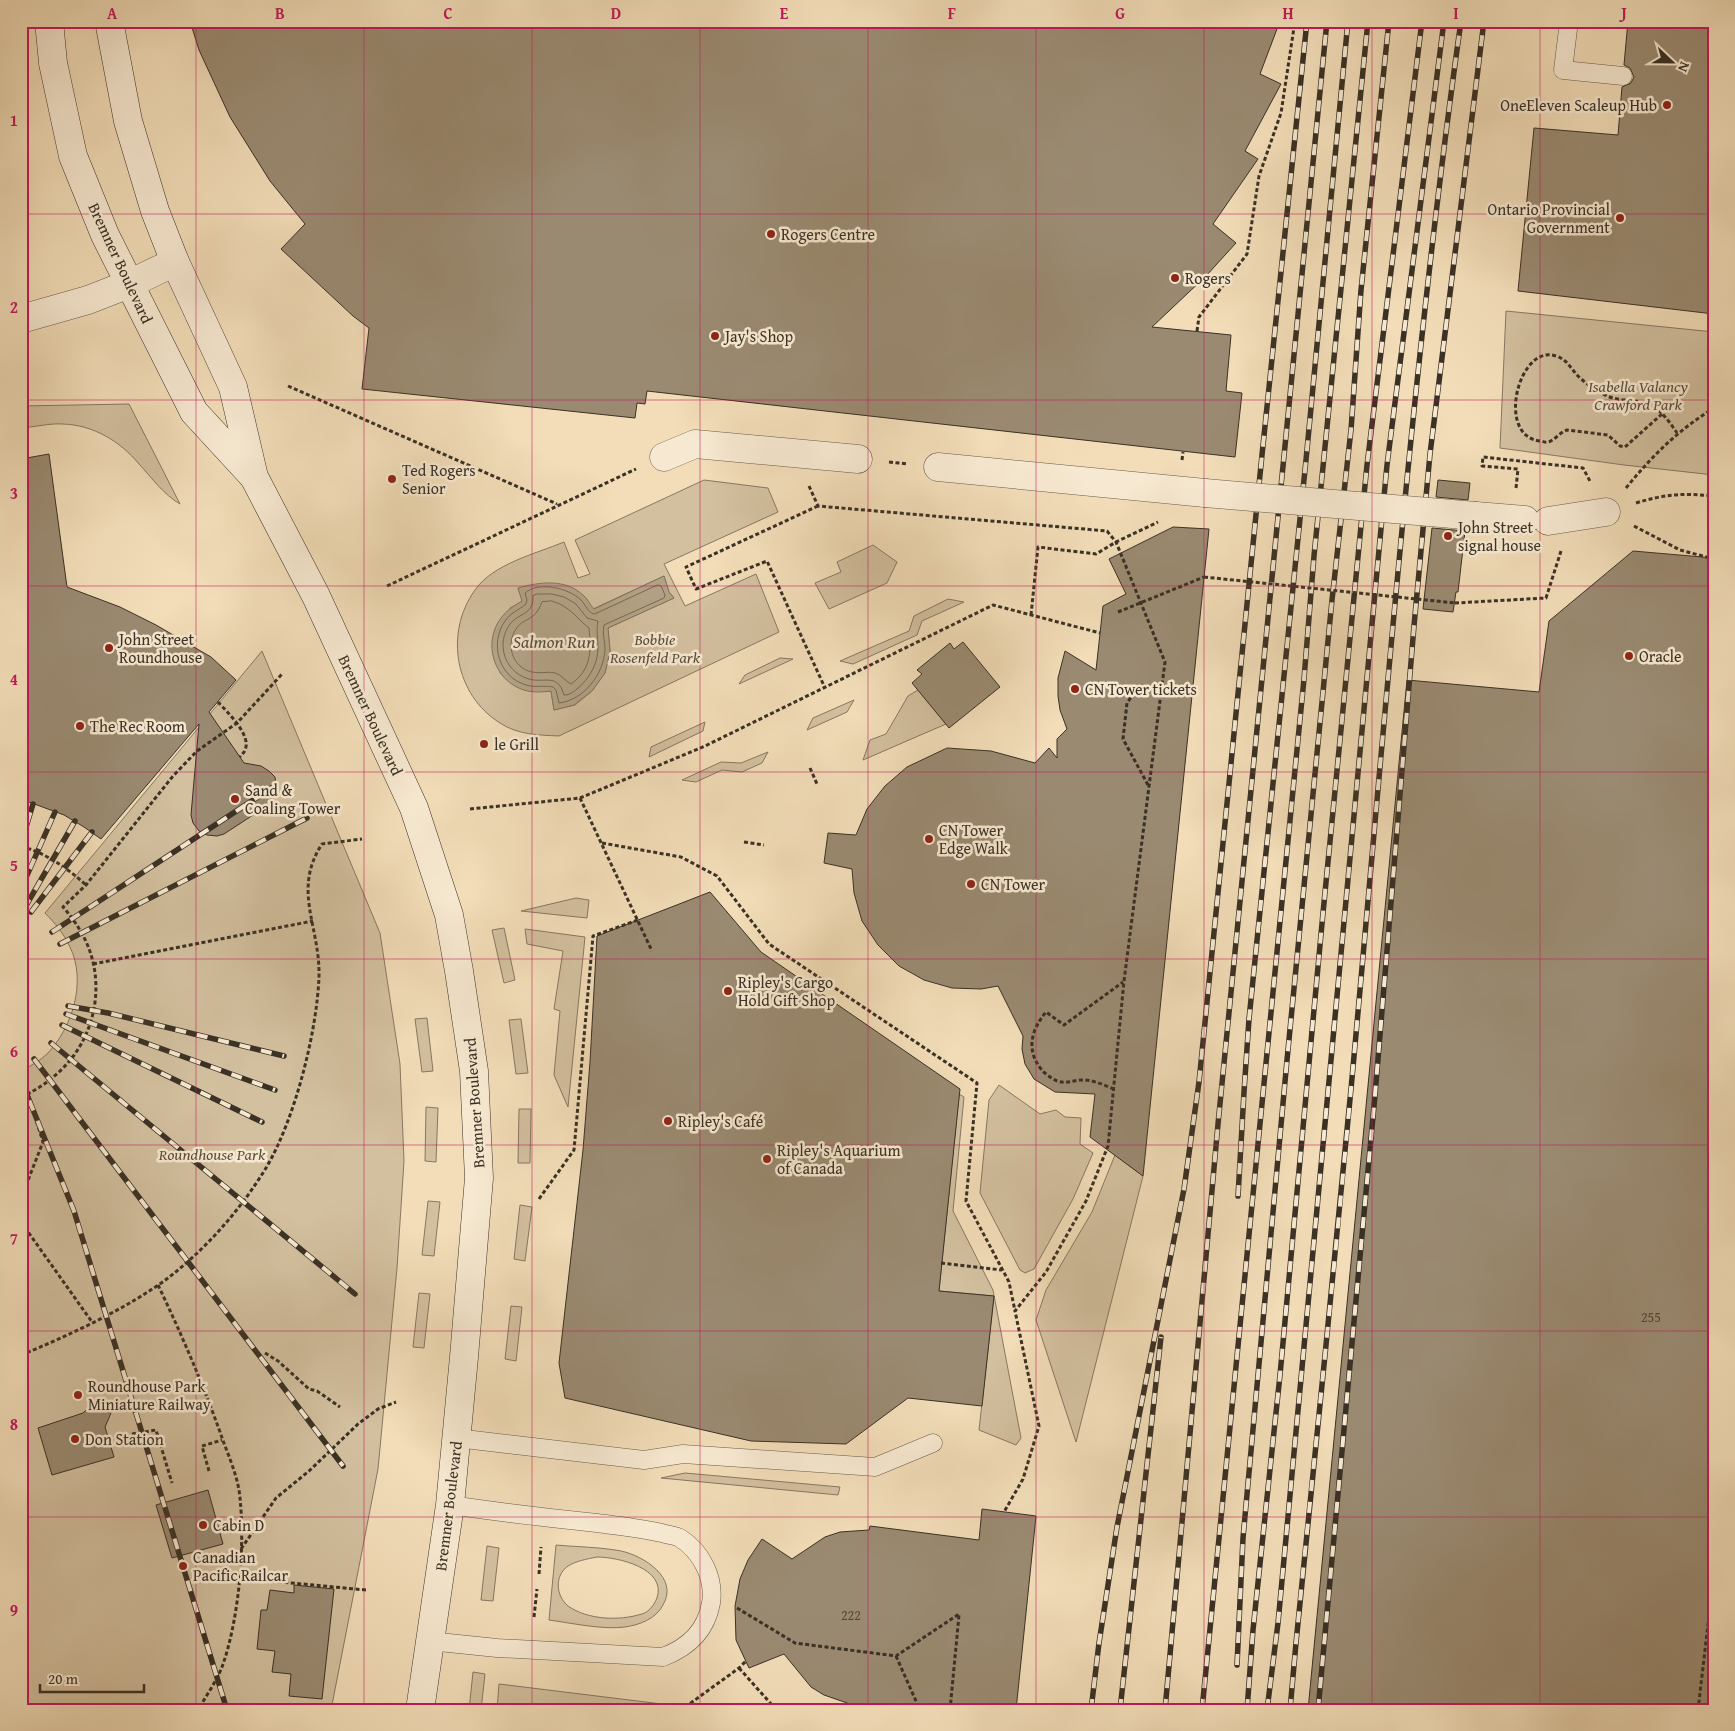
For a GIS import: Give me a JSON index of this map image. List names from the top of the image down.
{
  "streets": {
    "street": ["Bremner Boulevard"]
  },
  "water": ["Salmon Run"],
  "parks": ["Isabella Valancy Crawford Park", "Bobbie Rosenfeld Park", "Roundhouse Park"],
  "places": [
    "OneEleven Scaleup Hub",
    "Ontario Provincial Government",
    "Rogers Centre",
    "Rogers",
    "Jay's Shop",
    "Ted Rogers Senior",
    "John Street signal house",
    "John Street Roundhouse",
    "Oracle",
    "CN Tower tickets",
    "The Rec Room",
    "le Grill",
    "Sand & Coaling Tower",
    "CN Tower Edge Walk",
    "CN Tower",
    "Ripley's Cargo Hold Gift Shop",
    "Ripley's Café",
    "Ripley's Aquarium of Canada",
    "Roundhouse Park Miniature Railway",
    "Don Station",
    "Cabin D",
    "Canadian Pacific Railcar"
  ],
  "house_numbers": ["255", "222"],
  "scale_bar": "20 m",
  "north": "right",
  "grid": {
    "columns": [
      "A",
      "B",
      "C",
      "D",
      "E",
      "F",
      "G",
      "H",
      "I",
      "J"
    ],
    "rows": [
      "1",
      "2",
      "3",
      "4",
      "5",
      "6",
      "7",
      "8",
      "9"
    ]
  }
}
